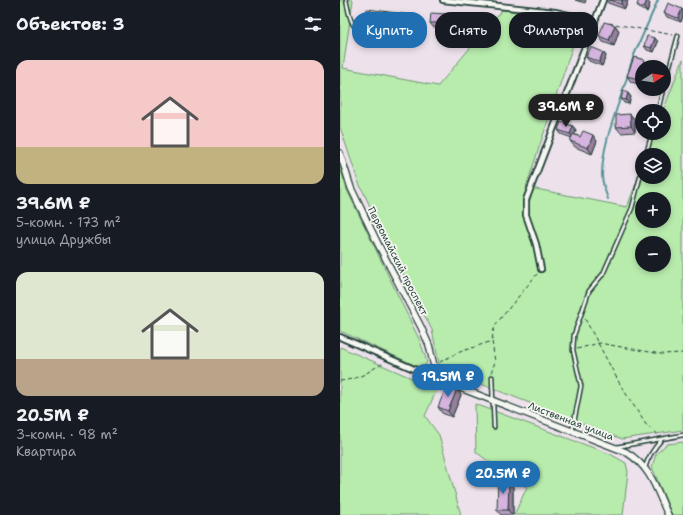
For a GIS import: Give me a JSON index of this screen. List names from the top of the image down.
{
  "streets": {
    "street": ["Первомайский проспект", "Лиственная улица"]
  },
  "crossings": [
    ["Первомайский проспект", "Лиственная улица"]
  ],
  "north": "right",
  "page": {
    "heading": "Объектов: 3",
    "chip": ["Купить", "Снять", "Фильтры"],
    "list": [
      {
        "name": "39.6M ₽",
        "note": "5-комн. · 173 m² · улица Дружбы"
      },
      {
        "name": "20.5M ₽",
        "note": "3-комн. · 98 m² · Квартира"
      }
    ],
    "map_buttons": ["+", "−"],
    "price": ["39.6M ₽", "19.5M ₽", "20.5M ₽"]
  }
}
